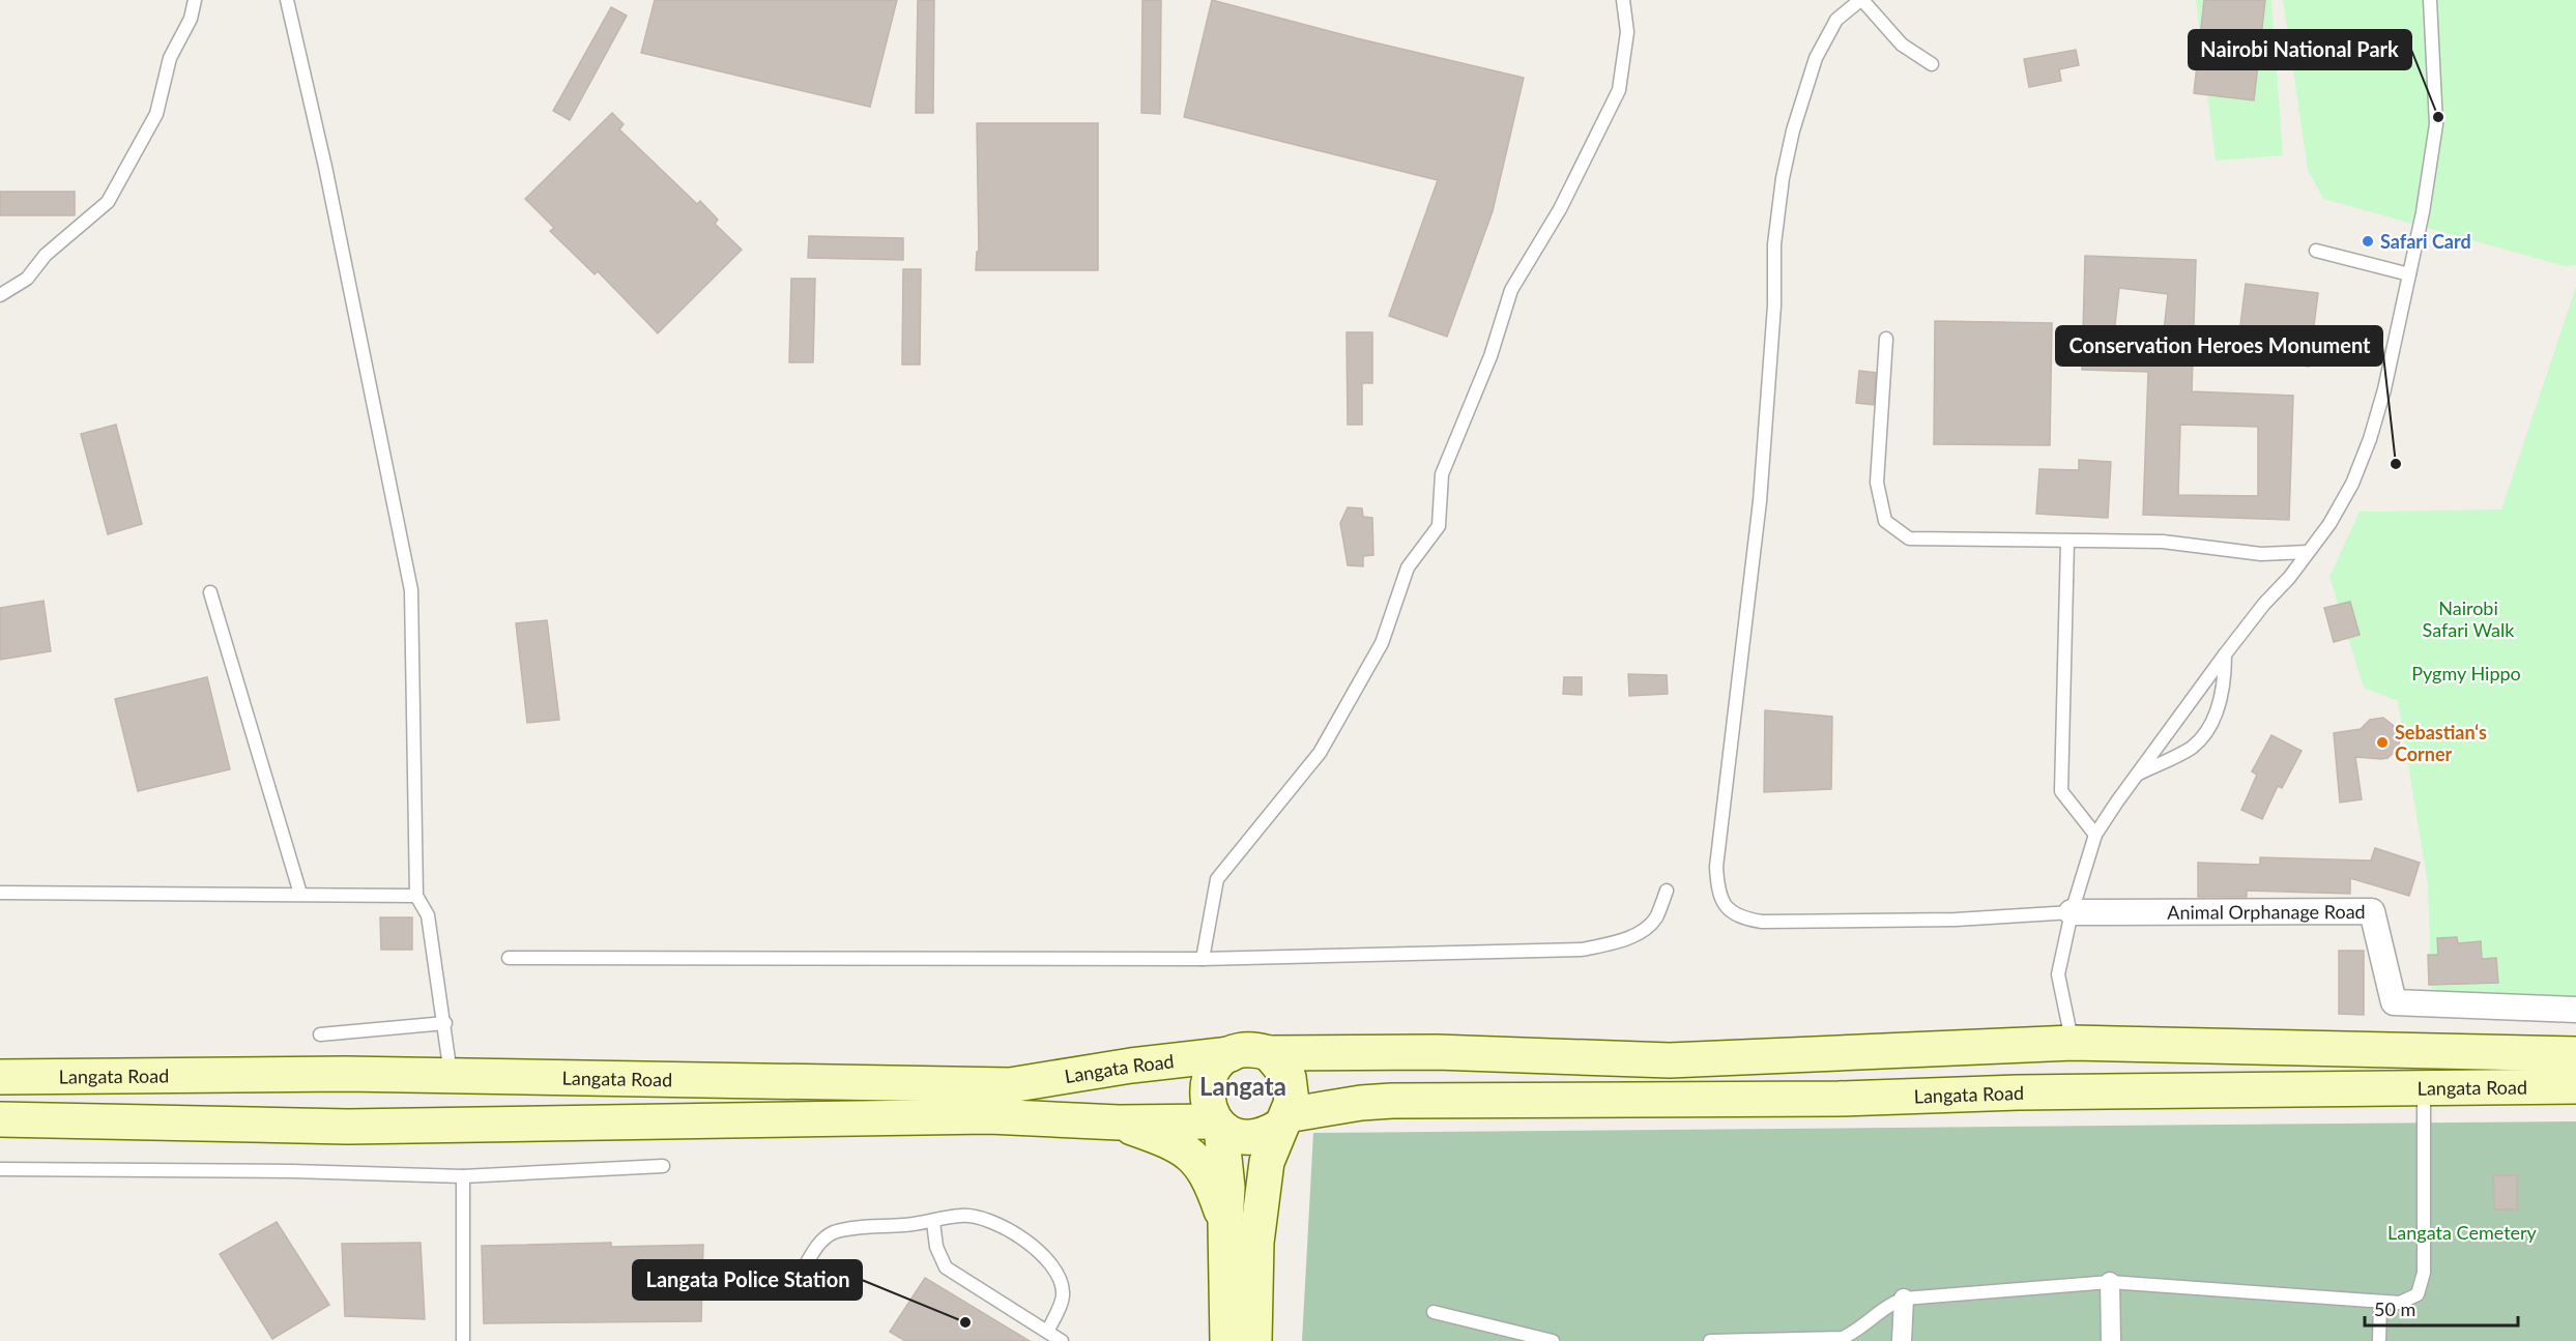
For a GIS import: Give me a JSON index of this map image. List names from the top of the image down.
{
  "streets": {
    "main road": ["Langata Road"],
    "street": ["Animal Orphanage Road"]
  },
  "districts": ["Langata"],
  "parks": ["Nairobi Safari Walk", "Pygmy Hippo", "Langata Cemetery"],
  "places": [
    "Nairobi National Park",
    "Safari Card",
    "Conservation Heroes Monument",
    "Sebastian‘s Corner",
    "Langata Police Station"
  ],
  "scale_bar": "50 m"
}
